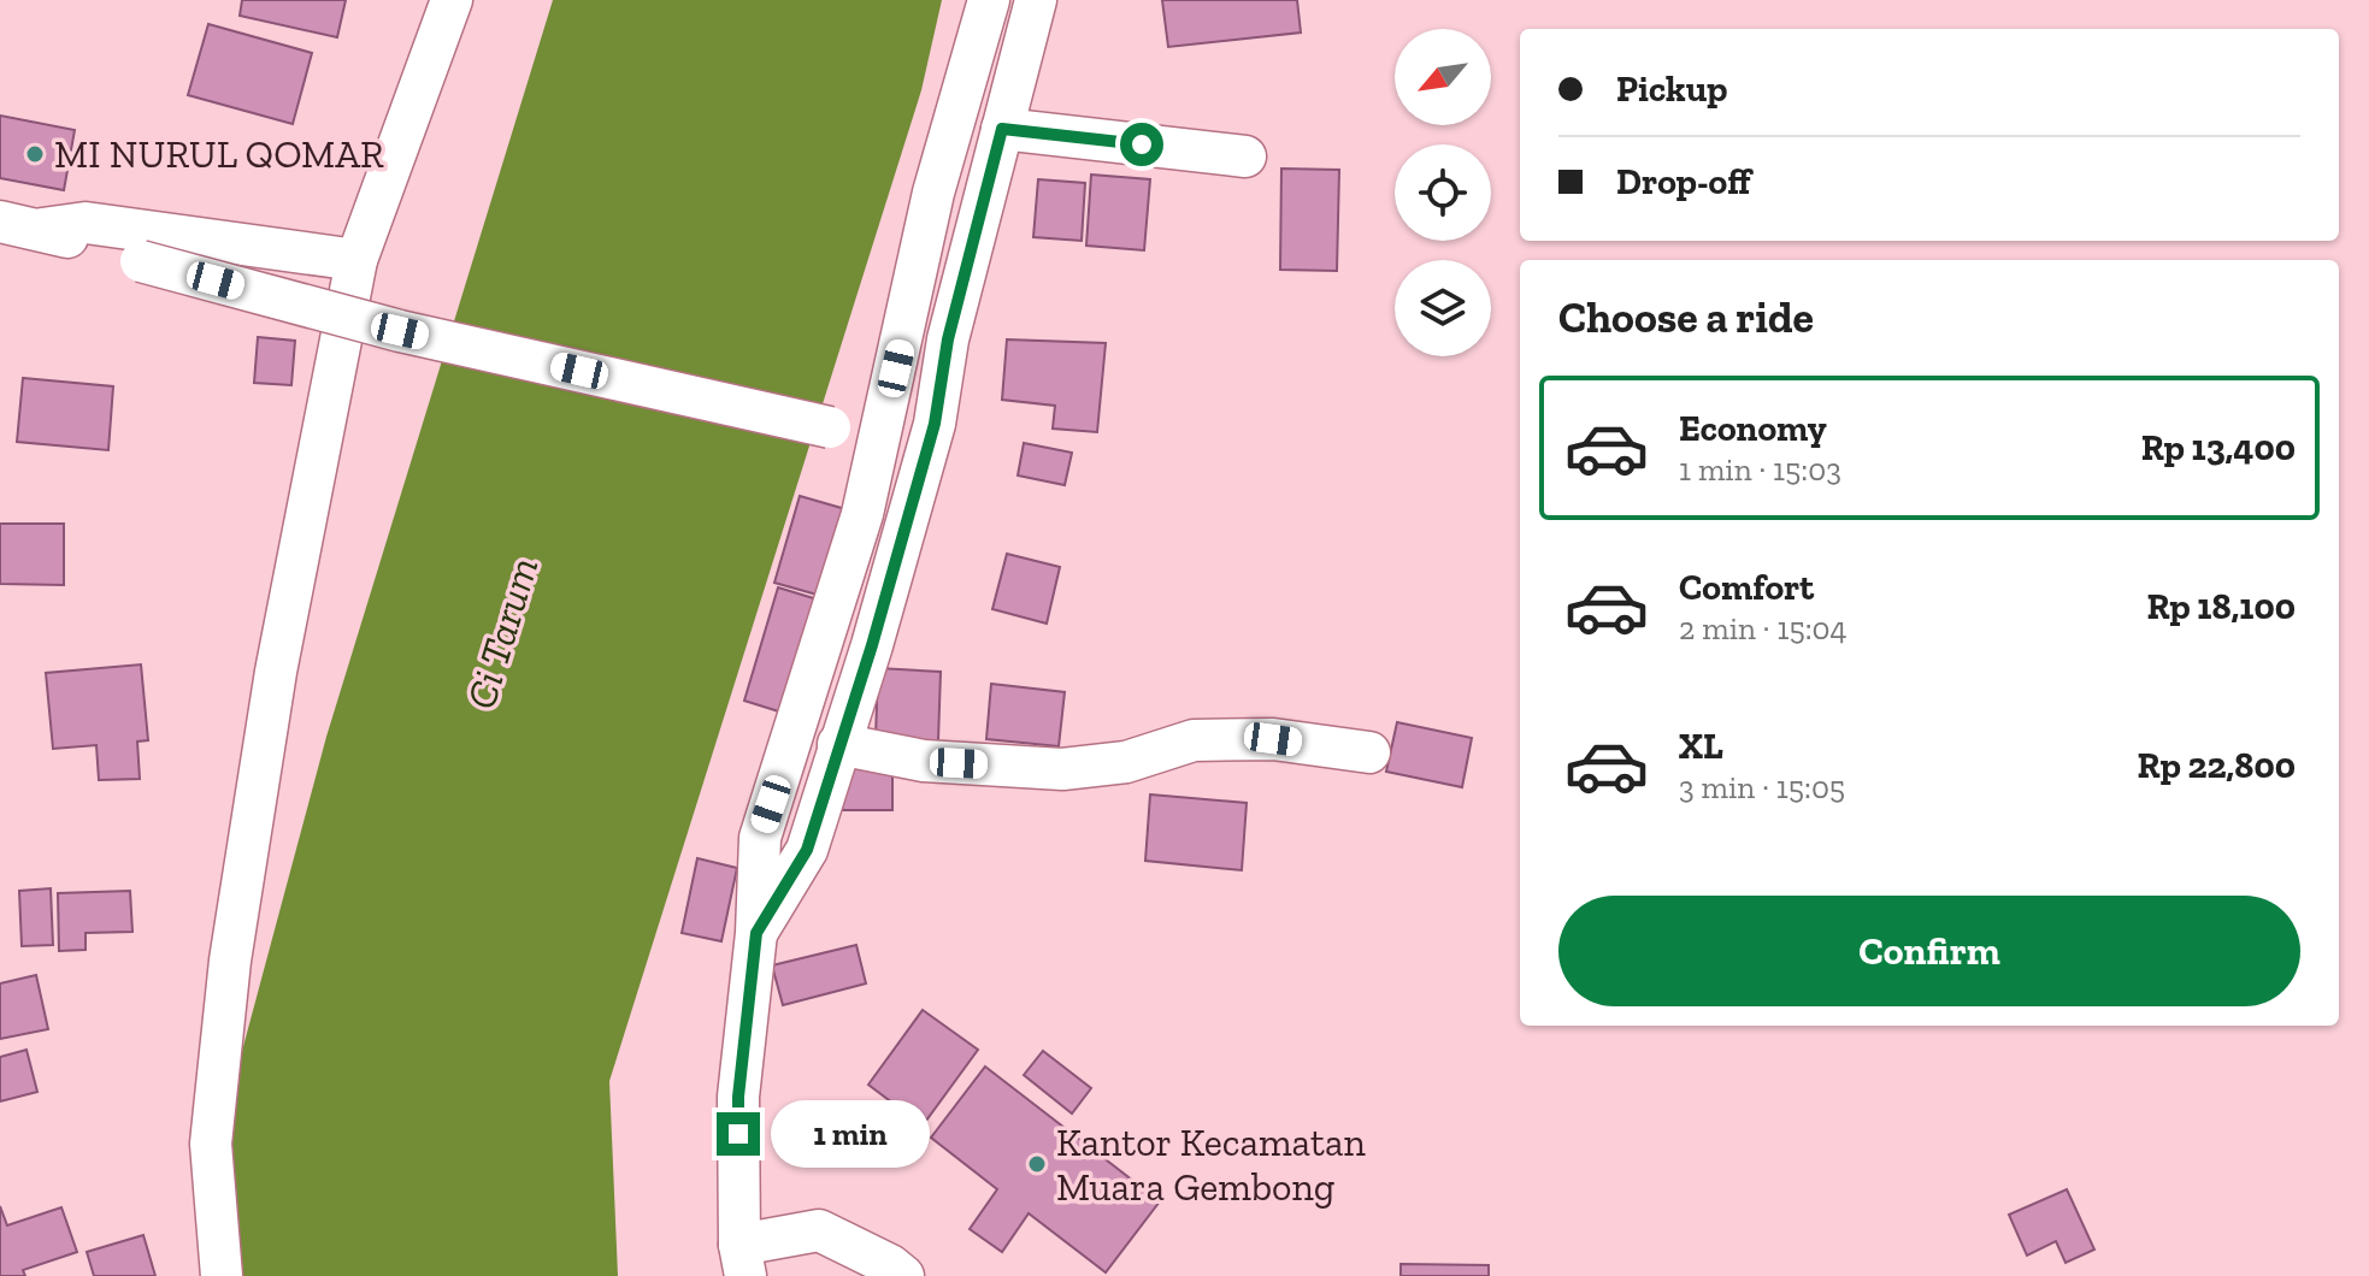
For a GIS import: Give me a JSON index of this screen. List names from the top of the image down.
{
  "water": ["Ci Tarum"],
  "places": ["MI NURUL QOMAR", "Kantor Kecamatan Muara Gembong"],
  "north": "bottom left",
  "page": {
    "banner": ["Pickup", "Drop-off"],
    "heading": "Choose a ride",
    "list": [
      {
        "name": "Economy",
        "note": "1 min · 15:03",
        "value": "Rp 13,400"
      },
      {
        "name": "Comfort",
        "note": "2 min · 15:04",
        "value": "Rp 18,100"
      },
      {
        "name": "XL",
        "note": "3 min · 15:05",
        "value": "Rp 22,800"
      }
    ],
    "buttons": "Confirm",
    "bubble": "1 min"
  }
}
